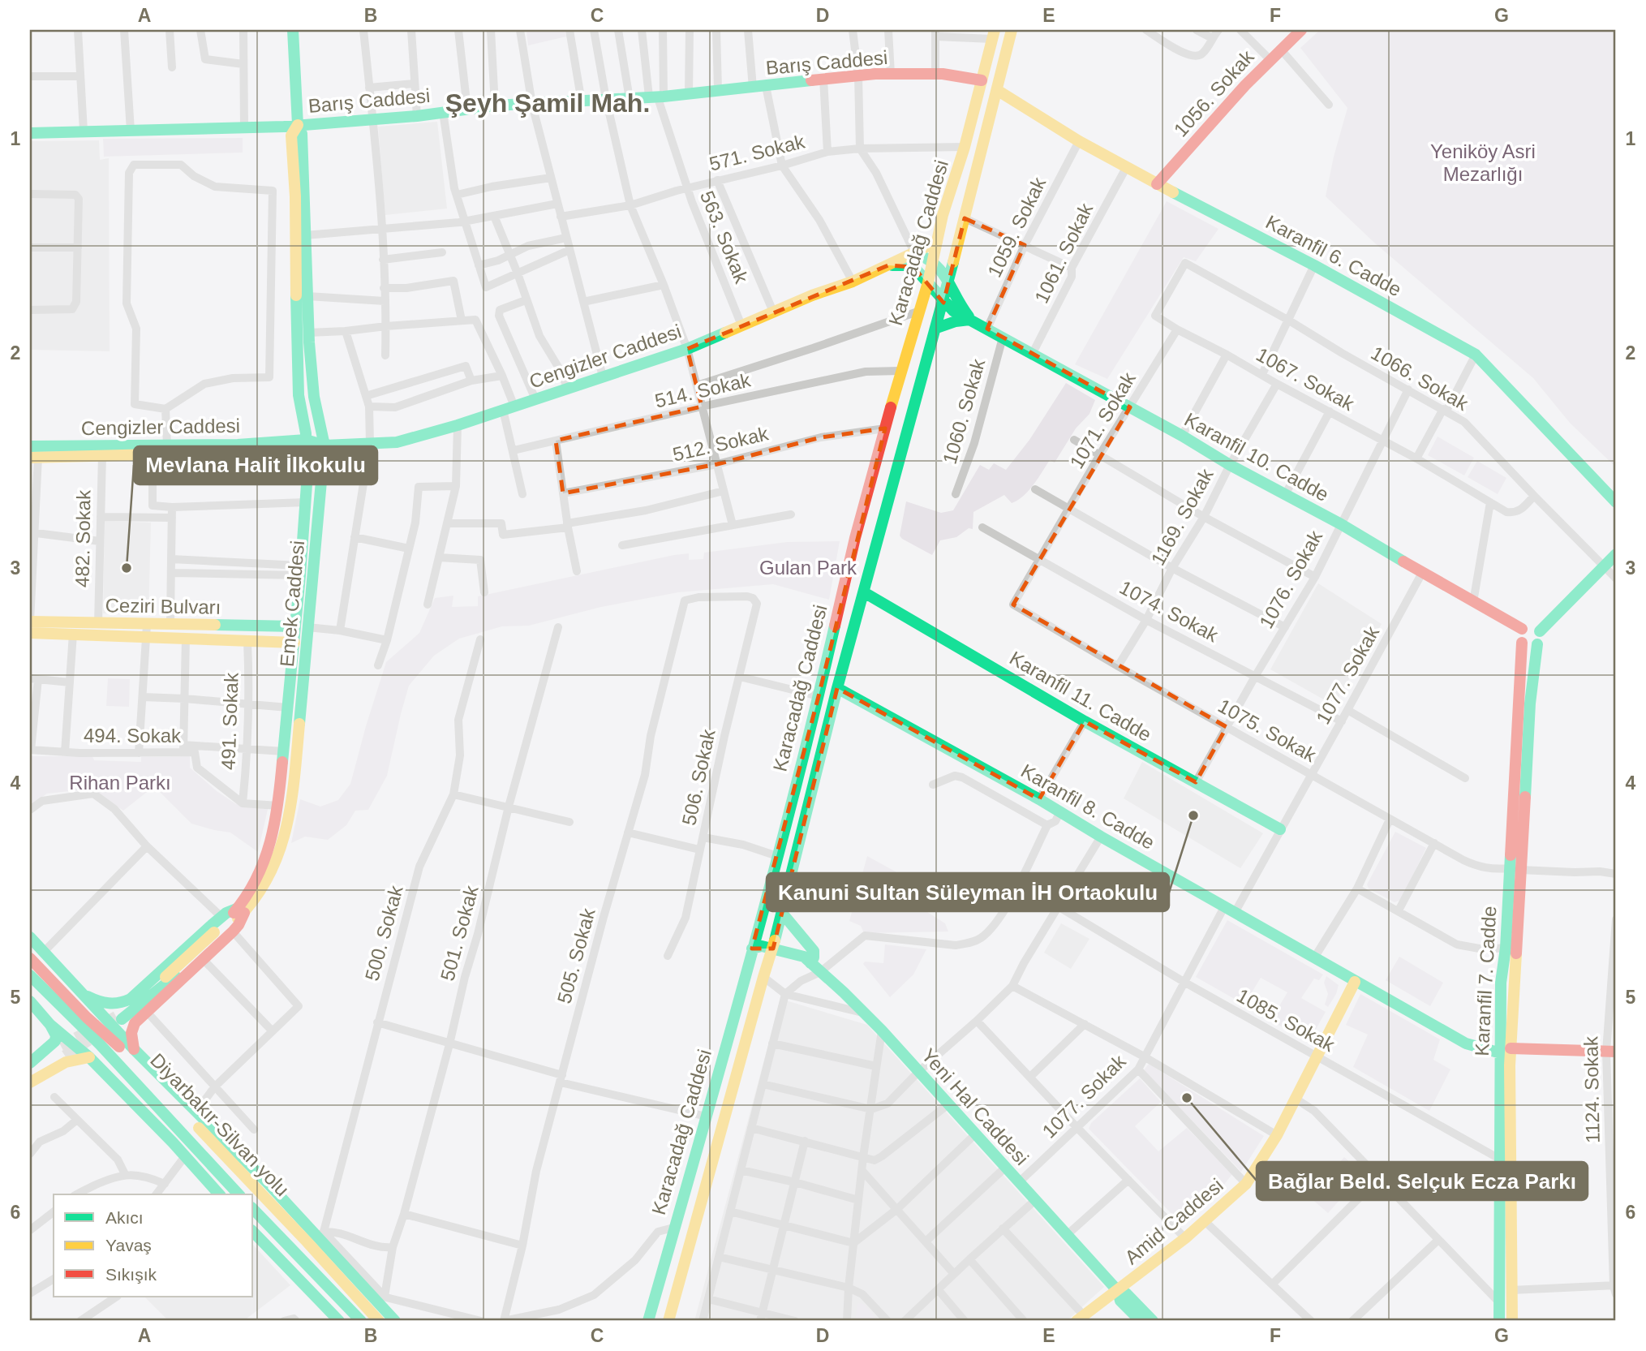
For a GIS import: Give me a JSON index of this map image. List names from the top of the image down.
{
  "streets": {
    "main road": [
      "Barış Caddesi",
      "1056. Sokak",
      "Karacadağ Caddesi",
      "Karanfil 6. Cadde",
      "Cengizler Caddesi",
      "Karanfil 10. Cadde",
      "Emek Caddesi",
      "Ceziri Bulvarı",
      "Karanfil 11. Cadde",
      "Karanfil 8. Cadde",
      "Karanfil 7. Cadde",
      "Yeni Hal Caddesi",
      "Diyarbakır-Silvan yolu",
      "Amid Caddesi"
    ],
    "street": [
      "571. Sokak",
      "1059. Sokak",
      "563. Sokak",
      "1061. Sokak",
      "1066. Sokak",
      "1067. Sokak",
      "514. Sokak",
      "1060. Sokak",
      "1071. Sokak",
      "512. Sokak",
      "1169. Sokak",
      "482. Sokak",
      "1076. Sokak",
      "1074. Sokak",
      "1077. Sokak",
      "491. Sokak",
      "1075. Sokak",
      "494. Sokak",
      "506. Sokak",
      "500. Sokak",
      "501. Sokak",
      "505. Sokak",
      "1085. Sokak",
      "1124. Sokak"
    ]
  },
  "crossings": [
    ["Barış Caddesi", "563. Sokak"],
    ["Barış Caddesi", "Karacadağ Caddesi"],
    ["Barış Caddesi", "Emek Caddesi"],
    ["1056. Sokak", "Karanfil 6. Cadde"],
    ["571. Sokak", "563. Sokak"],
    ["571. Sokak", "Karacadağ Caddesi"],
    ["1059. Sokak", "Karanfil 6. Cadde"],
    ["1059. Sokak", "Karanfil 10. Cadde"],
    ["563. Sokak", "Cengizler Caddesi"],
    ["Karacadağ Caddesi", "Karanfil 6. Cadde"],
    ["Karacadağ Caddesi", "Cengizler Caddesi"],
    ["Karacadağ Caddesi", "514. Sokak"],
    ["Karacadağ Caddesi", "512. Sokak"],
    ["Karacadağ Caddesi", "Karanfil 10. Cadde"],
    ["Karacadağ Caddesi", "Karanfil 11. Cadde"],
    ["Karacadağ Caddesi", "Karanfil 8. Cadde"],
    ["Karacadağ Caddesi", "Yeni Hal Caddesi"],
    ["1061. Sokak", "Karanfil 6. Cadde"],
    ["1061. Sokak", "Karanfil 10. Cadde"],
    ["Cengizler Caddesi", "482. Sokak"],
    ["Cengizler Caddesi", "Emek Caddesi"],
    ["1066. Sokak", "1067. Sokak"],
    ["1066. Sokak", "1071. Sokak"],
    ["1066. Sokak", "1076. Sokak"],
    ["1067. Sokak", "1071. Sokak"],
    ["1067. Sokak", "1169. Sokak"],
    ["1067. Sokak", "1076. Sokak"],
    ["1060. Sokak", "Karanfil 10. Cadde"],
    ["1071. Sokak", "Karanfil 10. Cadde"],
    ["1071. Sokak", "1074. Sokak"],
    ["1071. Sokak", "1075. Sokak"],
    ["Karanfil 10. Cadde", "1169. Sokak"],
    ["Karanfil 10. Cadde", "1076. Sokak"],
    ["Karanfil 10. Cadde", "1077. Sokak"],
    ["Karanfil 10. Cadde", "Karanfil 7. Cadde"],
    ["1169. Sokak", "1074. Sokak"],
    ["1169. Sokak", "1075. Sokak"],
    ["482. Sokak", "Ceziri Bulvarı"],
    ["1076. Sokak", "1074. Sokak"],
    ["1076. Sokak", "Karanfil 11. Cadde"],
    ["1076. Sokak", "1075. Sokak"],
    ["Emek Caddesi", "Ceziri Bulvarı"],
    ["Ceziri Bulvarı", "491. Sokak"],
    ["1074. Sokak", "1077. Sokak"],
    ["1077. Sokak", "Karanfil 11. Cadde"],
    ["1077. Sokak", "1075. Sokak"],
    ["1077. Sokak", "Karanfil 8. Cadde"],
    ["1077. Sokak", "1085. Sokak"],
    ["1077. Sokak", "Yeni Hal Caddesi"],
    ["491. Sokak", "494. Sokak"],
    ["1075. Sokak", "Karanfil 7. Cadde"],
    ["506. Sokak", "505. Sokak"],
    ["Karanfil 8. Cadde", "Karanfil 7. Cadde"],
    ["Karanfil 8. Cadde", "1124. Sokak"],
    ["Karanfil 8. Cadde", "Amid Caddesi"],
    ["500. Sokak", "Diyarbakır-Silvan yolu"],
    ["Karanfil 7. Cadde", "1085. Sokak"],
    ["1085. Sokak", "Amid Caddesi"],
    ["Yeni Hal Caddesi", "Amid Caddesi"]
  ],
  "districts": ["Şeyh Şamil Mah."],
  "parks": ["Yeniköy Asri Mezarlığı", "Gulan Park", "Rihan Parkı"],
  "places": ["Mevlana Halit İlkokulu", "Kanuni Sultan Süleyman İH Ortaokulu", "Bağlar Beld. Selçuk Ecza Parkı"],
  "legend": ["Akıcı", "Yavaş", "Sıkışık"],
  "grid": {
    "columns": [
      "A",
      "B",
      "C",
      "D",
      "E",
      "F",
      "G"
    ],
    "rows": [
      "1",
      "2",
      "3",
      "4",
      "5",
      "6"
    ]
  }
}
